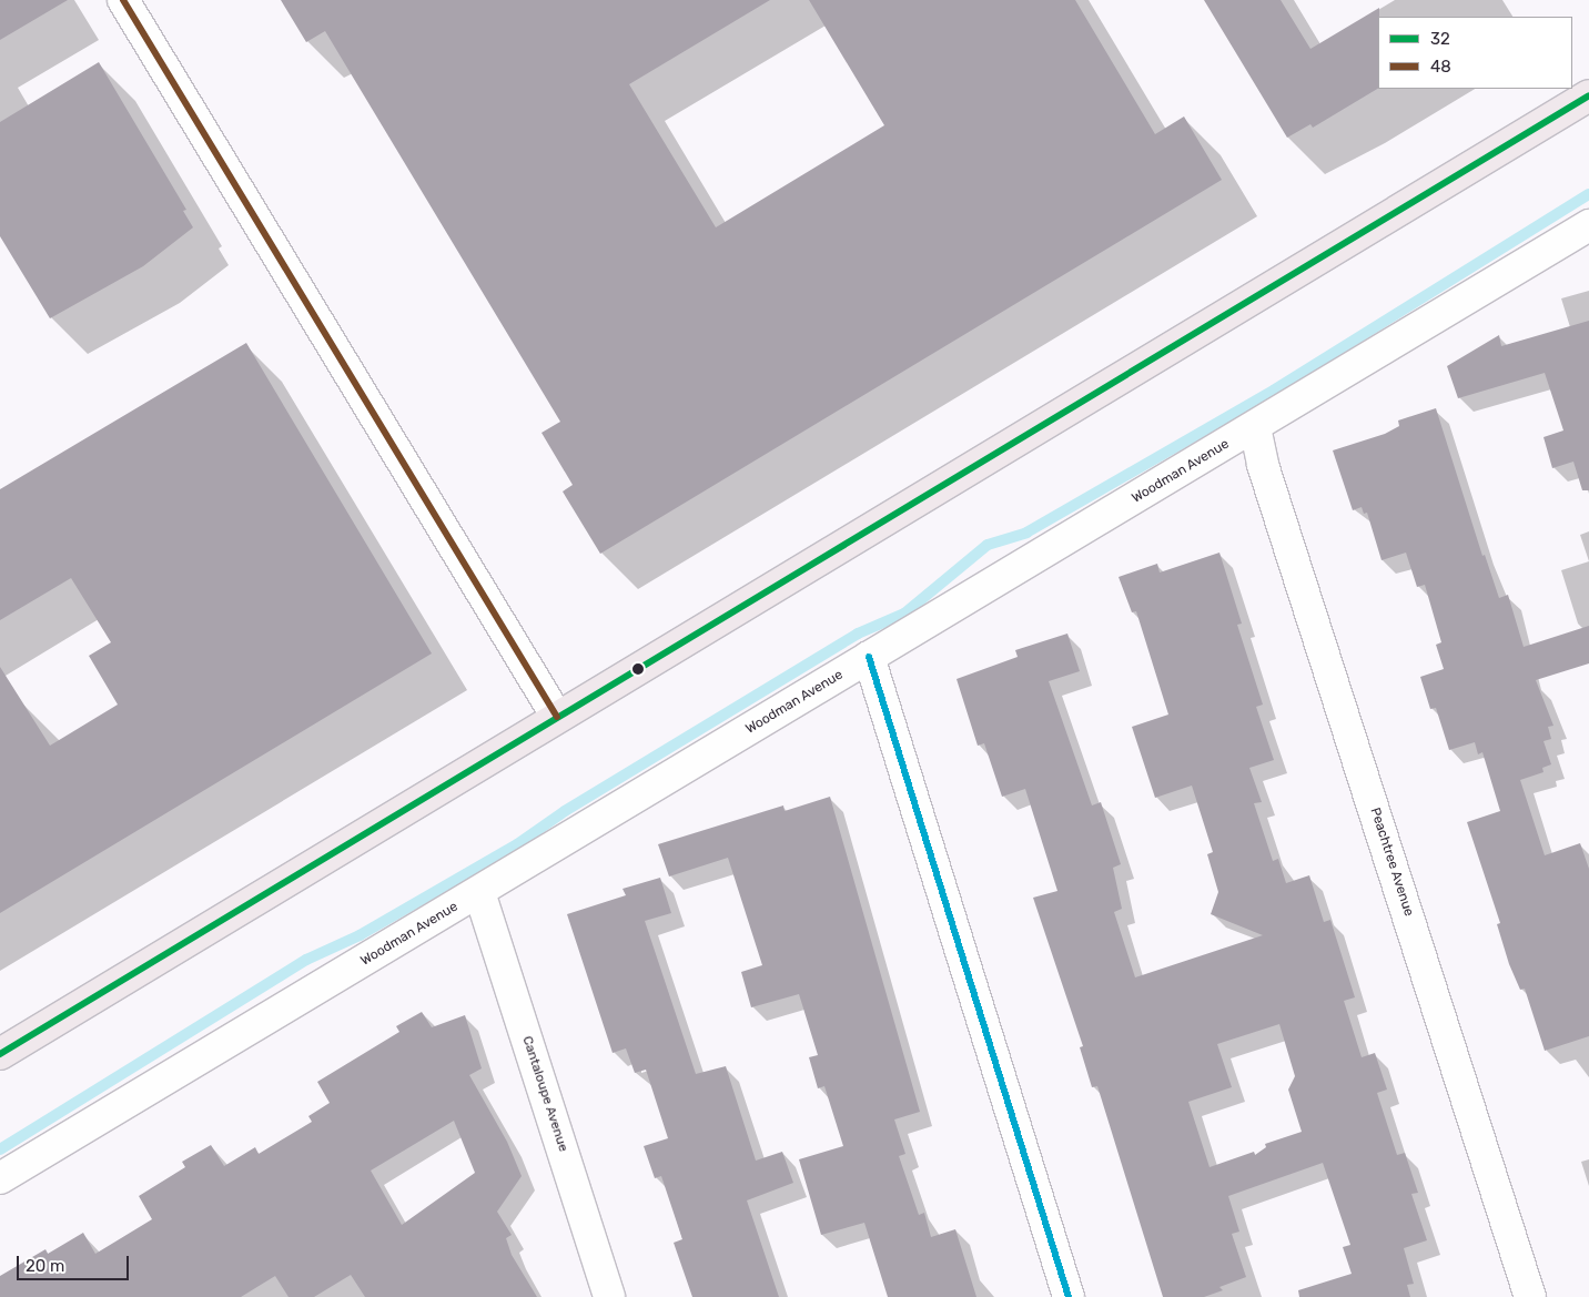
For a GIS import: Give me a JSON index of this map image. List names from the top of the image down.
{
  "streets": {
    "street": ["Woodman Avenue", "Peachtree Avenue", "Cantaloupe Avenue"]
  },
  "crossings": [
    ["Woodman Avenue", "Peachtree Avenue"],
    ["Woodman Avenue", "Cantaloupe Avenue"]
  ],
  "lines": ["transit line 48", "transit line 32"],
  "legend": ["32", "48"],
  "scale_bar": "20 m"
}
